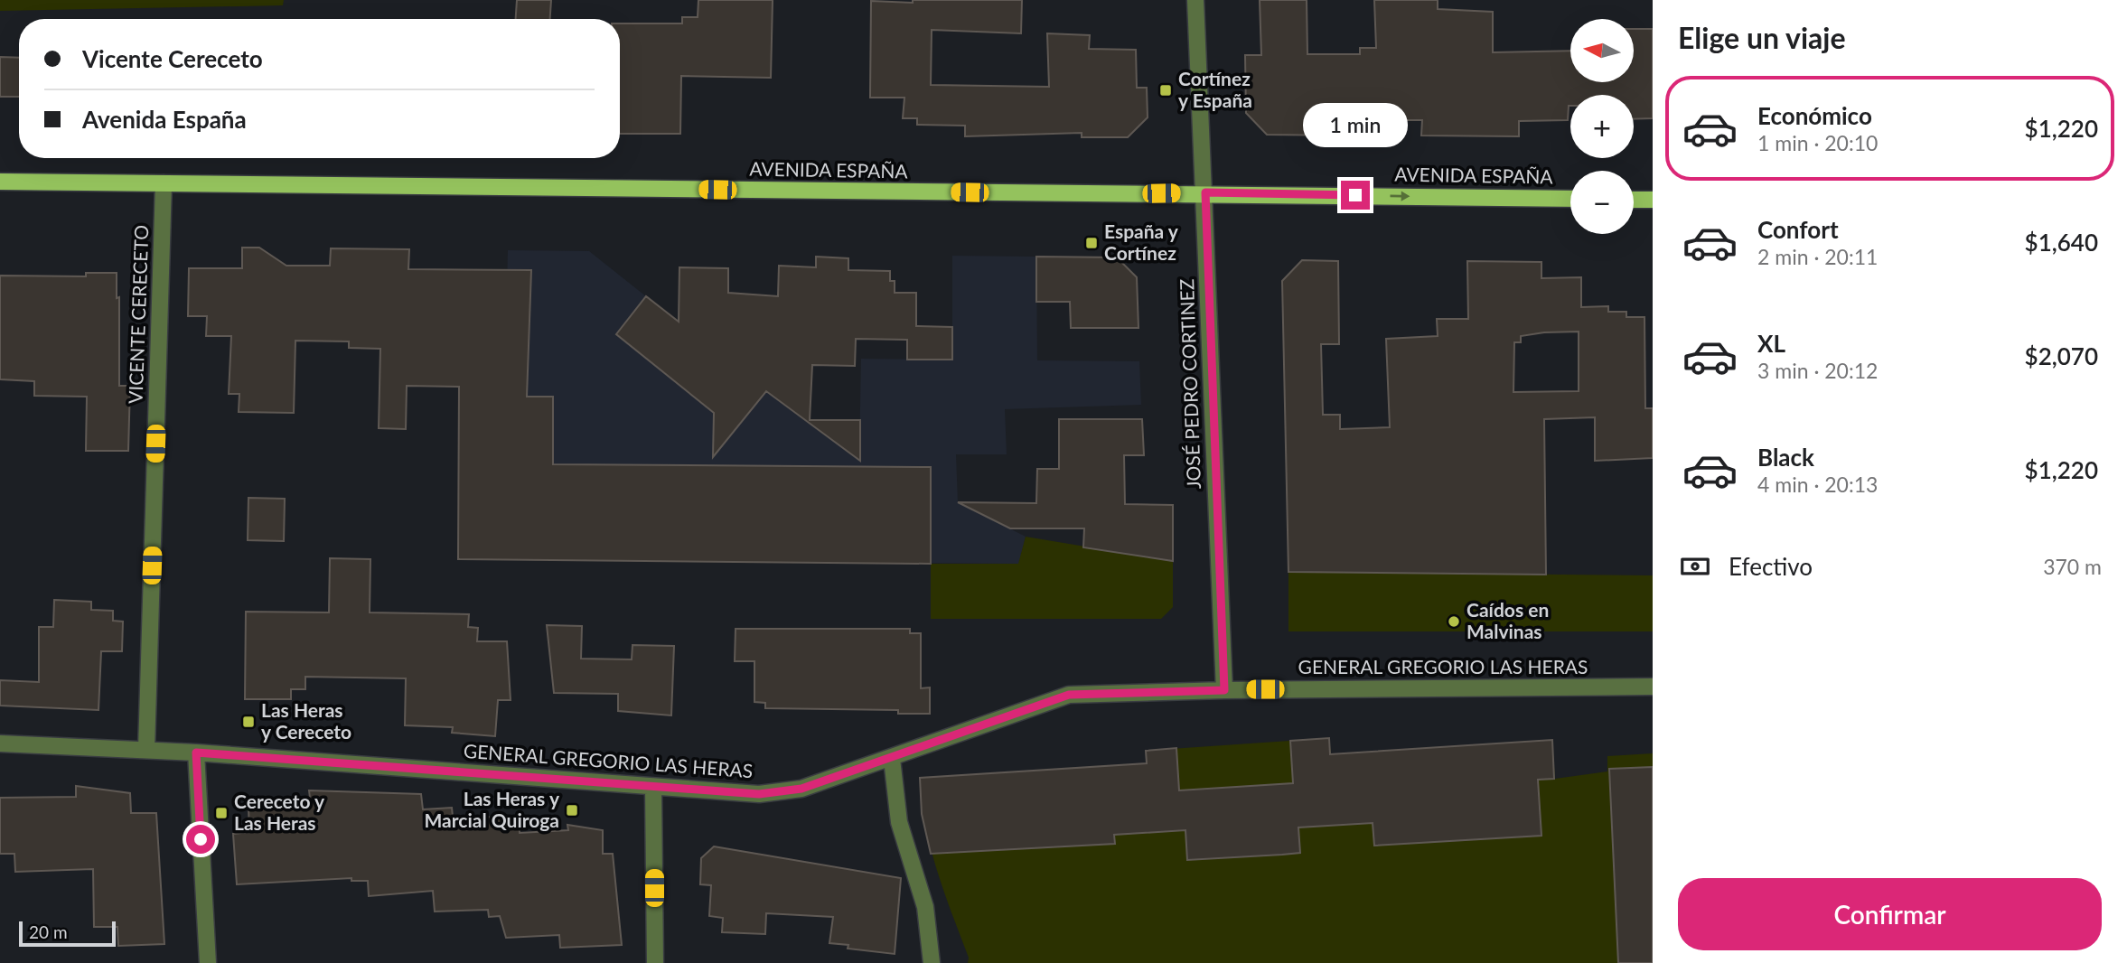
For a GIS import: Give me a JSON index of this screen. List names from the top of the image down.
{
  "streets": {
    "main road": ["AVENIDA ESPAÑA"],
    "street": ["VICENTE CERECETO", "JOSÉ PEDRO CORTINEZ", "GENERAL GREGORIO LAS HERAS"]
  },
  "crossings": [
    ["AVENIDA ESPAÑA", "VICENTE CERECETO"],
    ["AVENIDA ESPAÑA", "JOSÉ PEDRO CORTINEZ"],
    ["VICENTE CERECETO", "GENERAL GREGORIO LAS HERAS"],
    ["JOSÉ PEDRO CORTINEZ", "GENERAL GREGORIO LAS HERAS"]
  ],
  "places": {
    "transit": [
      "Cortínez y España",
      "España y Cortínez",
      "Las Heras y Cereceto",
      "Las Heras y Marcial Quiroga",
      "Cereceto y Las Heras"
    ],
    "other": ["Caídos en Malvinas"]
  },
  "scale_bar": "20 m",
  "north": "left",
  "page": {
    "heading": "Elige un viaje",
    "map_buttons": ["+", "−"],
    "banner": ["Vicente Cereceto", "Avenida España"],
    "list": [
      {
        "name": "Económico",
        "note": "1 min · 20:10",
        "value": "$1,220"
      },
      {
        "name": "Confort",
        "note": "2 min · 20:11",
        "value": "$1,640"
      },
      {
        "name": "XL",
        "note": "3 min · 20:12",
        "value": "$2,070"
      },
      {
        "name": "Black",
        "note": "4 min · 20:13",
        "value": "$1,220"
      }
    ],
    "bubble": "1 min",
    "pay": ["Efectivo", "370 m"],
    "buttons": "Confirmar",
    "scale": "20 m"
  }
}
